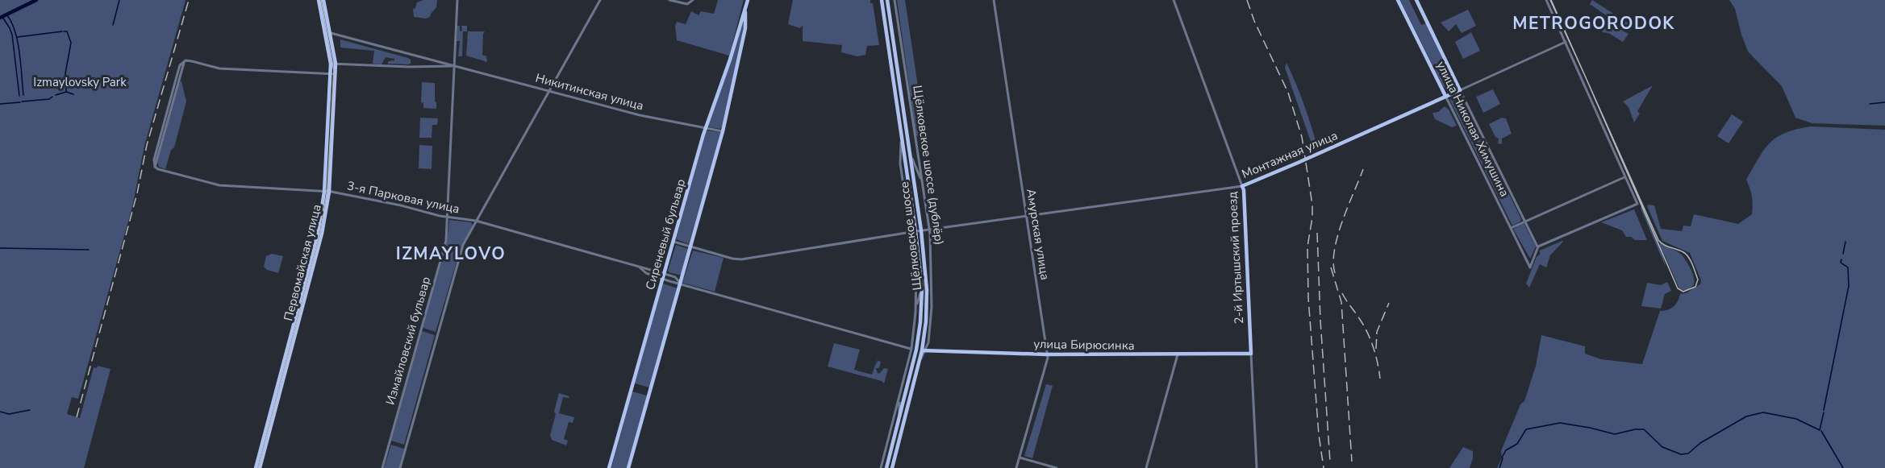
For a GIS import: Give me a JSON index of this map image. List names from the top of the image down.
{
  "streets": {
    "main road": [
      "улица Николая Химушина",
      "Монтажная улица",
      "Сиреневый бульвар",
      "Щёлковское шоссе",
      "2-й Иртышский проезд",
      "Первомайская улица",
      "улица Бирюсинка"
    ],
    "street": [
      "Никитинская улица",
      "Щёлковское шоссе (дублёр)",
      "3-я Парковая улица",
      "Амурская улица",
      "Измайловский бульвар"
    ]
  },
  "crossings": [
    ["Никитинская улица", "Сиреневый бульвар"],
    ["Никитинская улица", "Первомайская улица"],
    ["Никитинская улица", "Измайловский бульвар"],
    ["улица Николая Химушина", "Монтажная улица"],
    ["Монтажная улица", "Щёлковское шоссе (дублёр)"],
    ["Монтажная улица", "Сиреневый бульвар"],
    ["Монтажная улица", "Амурская улица"],
    ["Монтажная улица", "Щёлковское шоссе"],
    ["Монтажная улица", "2-й Иртышский проезд"],
    ["Щёлковское шоссе (дублёр)", "Щёлковское шоссе"],
    ["Щёлковское шоссе (дублёр)", "улица Бирюсинка"],
    ["3-я Парковая улица", "Сиреневый бульвар"],
    ["3-я Парковая улица", "Первомайская улица"],
    ["3-я Парковая улица", "Измайловский бульвар"],
    ["Амурская улица", "улица Бирюсинка"],
    ["Щёлковское шоссе", "улица Бирюсинка"],
    ["2-й Иртышский проезд", "улица Бирюсинка"]
  ],
  "districts": ["METROGORODOK", "IZMAYLOVO"],
  "parks": ["Izmaylovsky Park"]
}
